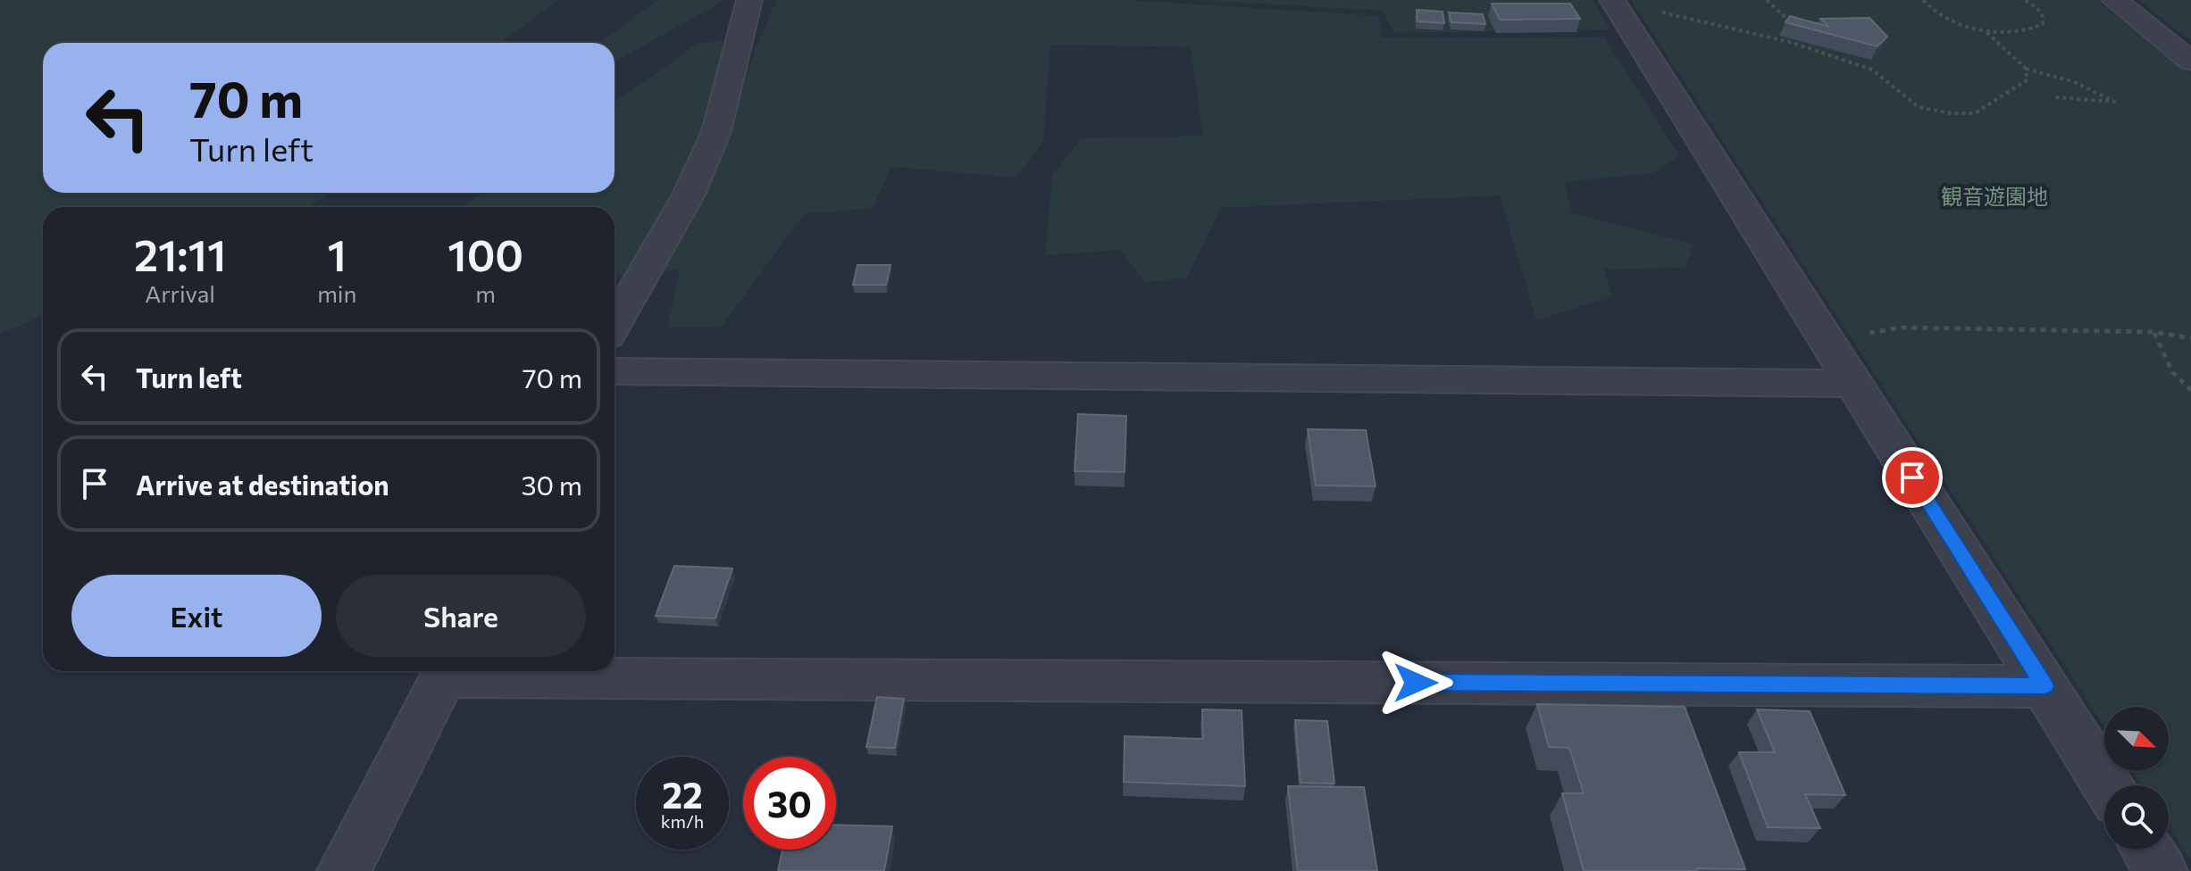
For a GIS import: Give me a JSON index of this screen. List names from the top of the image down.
{
  "parks": ["観音遊園地"],
  "north": "bottom right",
  "page": {
    "turn": ["70 m", "Turn left"],
    "eta": [
      "21:11",
      "Arrival",
      "1",
      "min",
      "100",
      "m"
    ],
    "list": [
      {
        "name": "Turn left",
        "value": "70 m"
      },
      {
        "name": "Arrive at destination",
        "value": "30 m"
      }
    ],
    "buttons": ["Exit", "Share"],
    "speed": "22 km/h",
    "limit": "30"
  }
}
